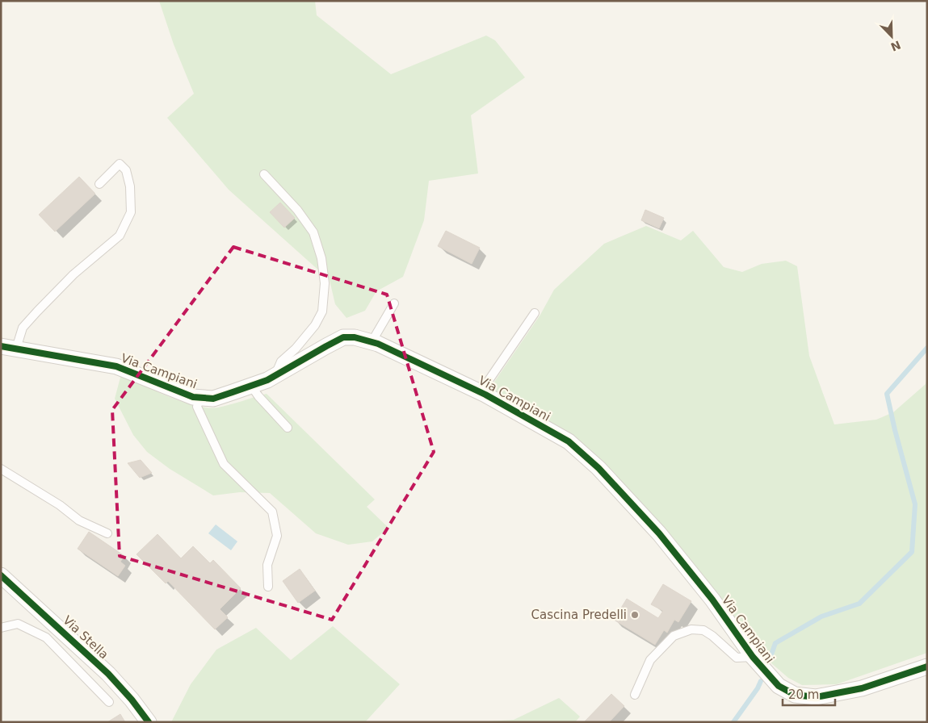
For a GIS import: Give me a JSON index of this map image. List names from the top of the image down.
{
  "streets": {
    "street": ["Via Campiani", "Via Stella"]
  },
  "places": ["Cascina Predelli"],
  "scale_bar": "20 m",
  "north": "bottom right"
}
